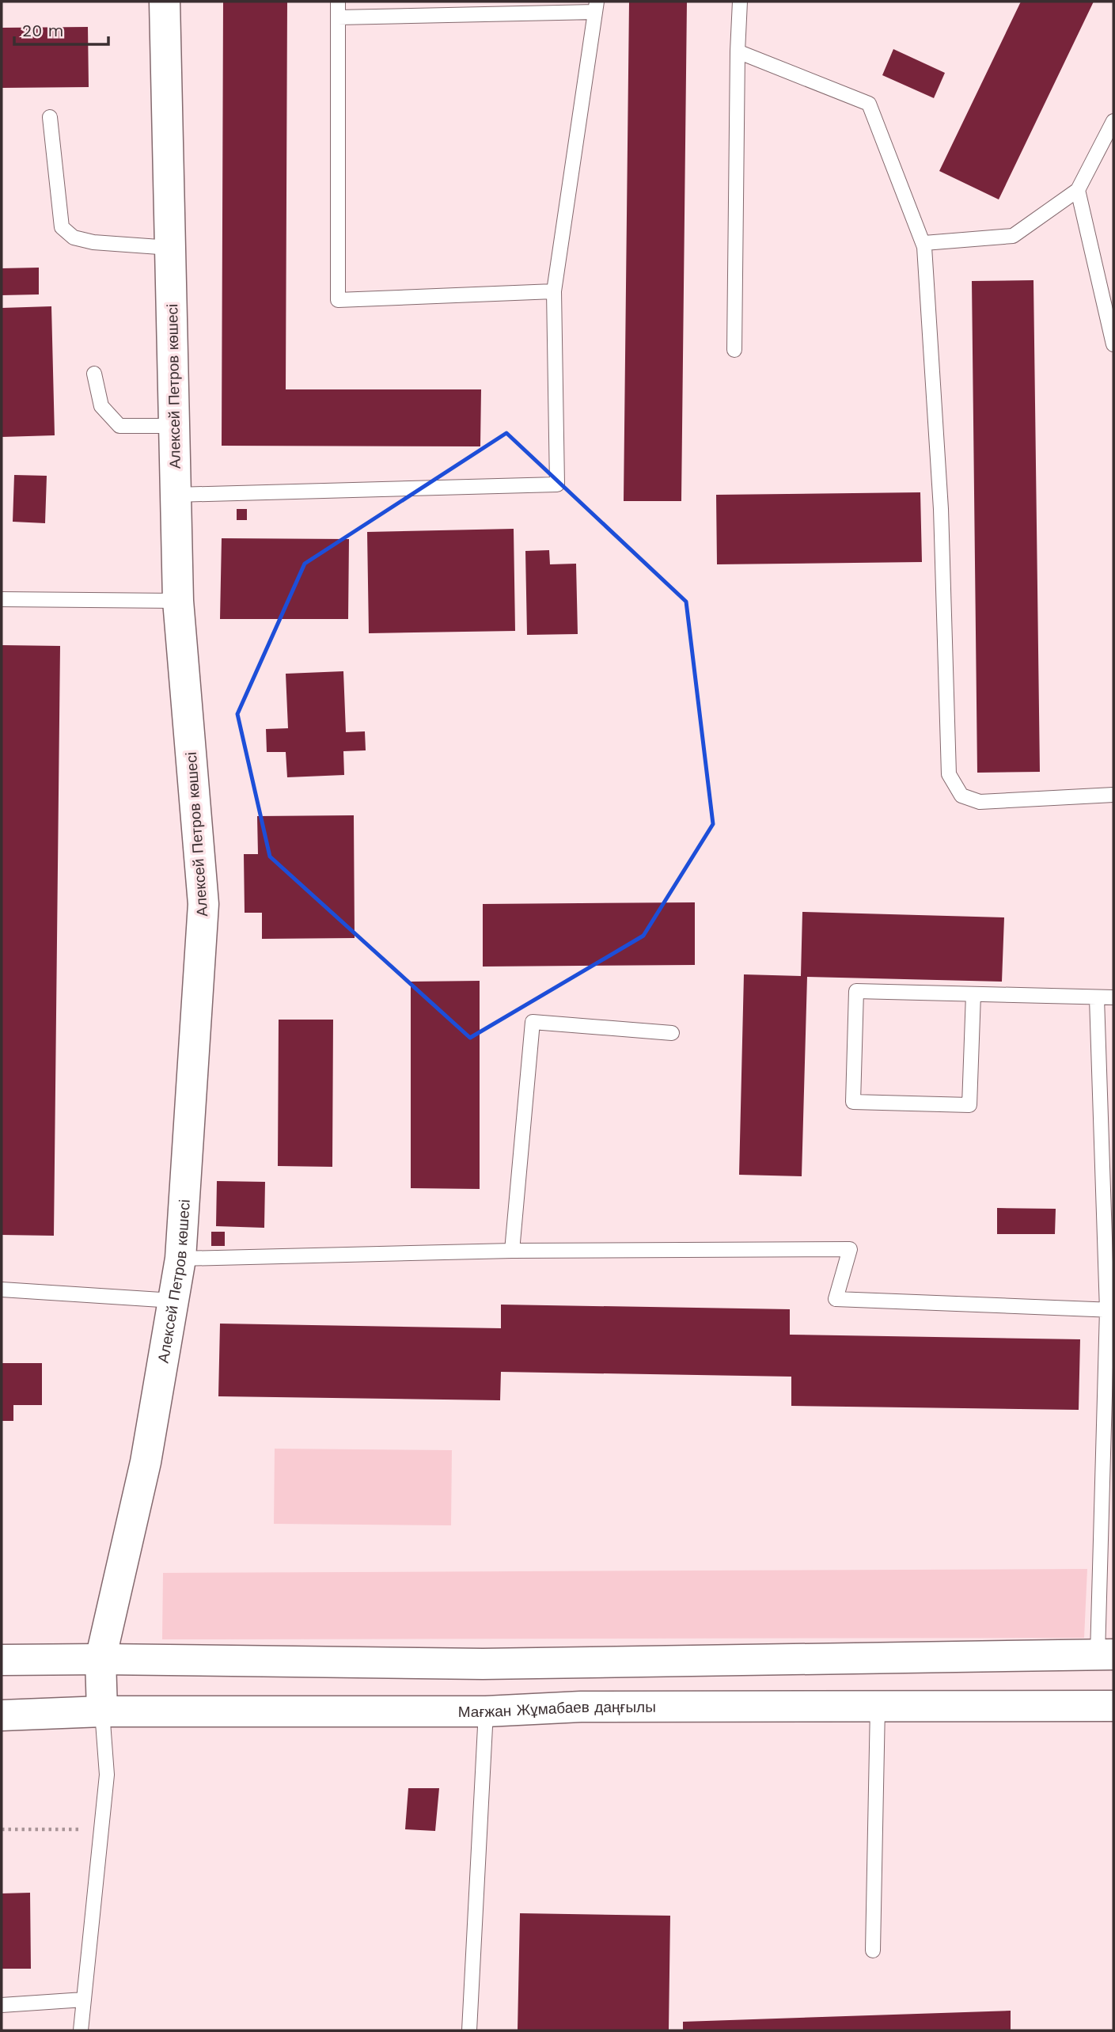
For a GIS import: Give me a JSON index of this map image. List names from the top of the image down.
{
  "streets": {
    "main road": ["Алексей Петров көшесі", "Мағжан Жұмабаев даңғылы"]
  },
  "crossings": [
    ["Алексей Петров көшесі", "Мағжан Жұмабаев даңғылы"]
  ],
  "scale_bar": "20 m"
}
